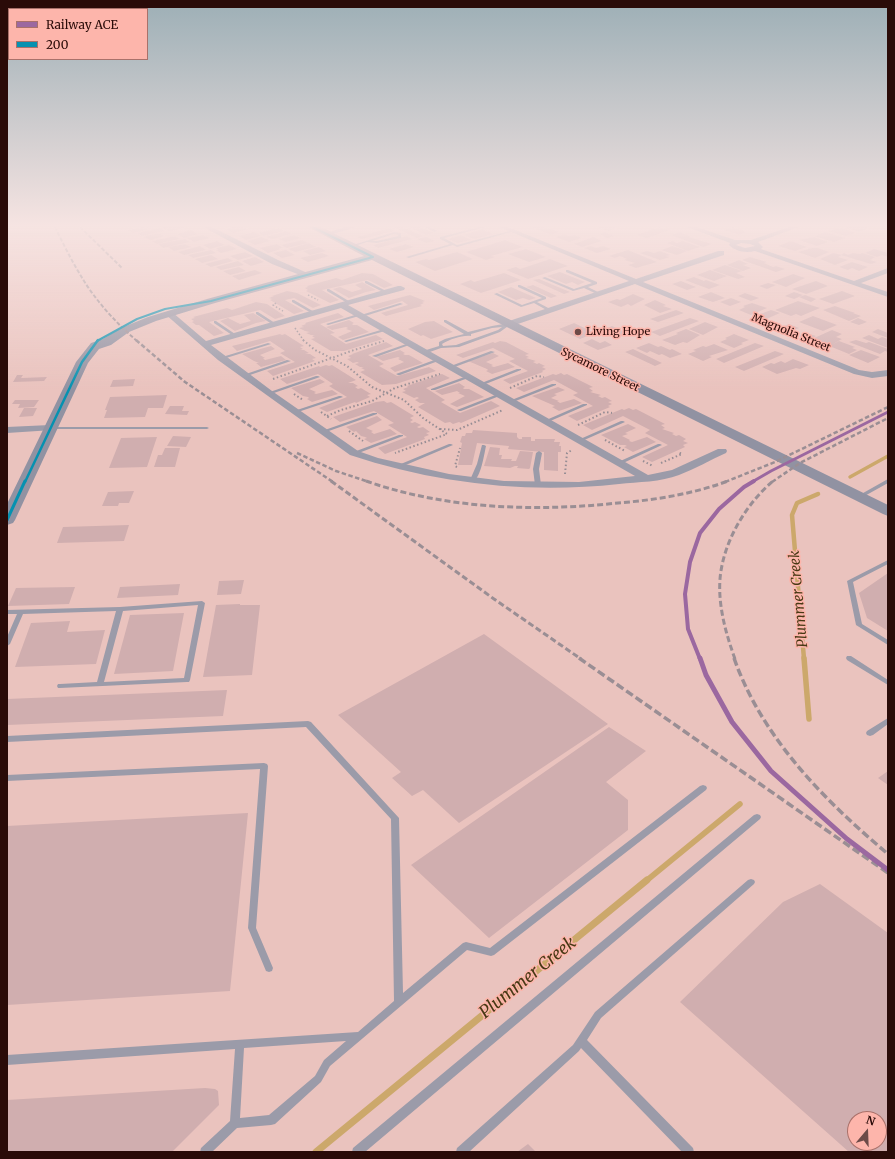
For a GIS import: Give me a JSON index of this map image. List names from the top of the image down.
{
  "streets": {
    "street": ["Magnolia Street", "Sycamore Street"]
  },
  "water": ["Plummer Creek"],
  "places": ["Living Hope"],
  "lines": ["transit line 200", "rail line ACE"],
  "legend": ["Railway ACE", "200"],
  "north": "top"
}
